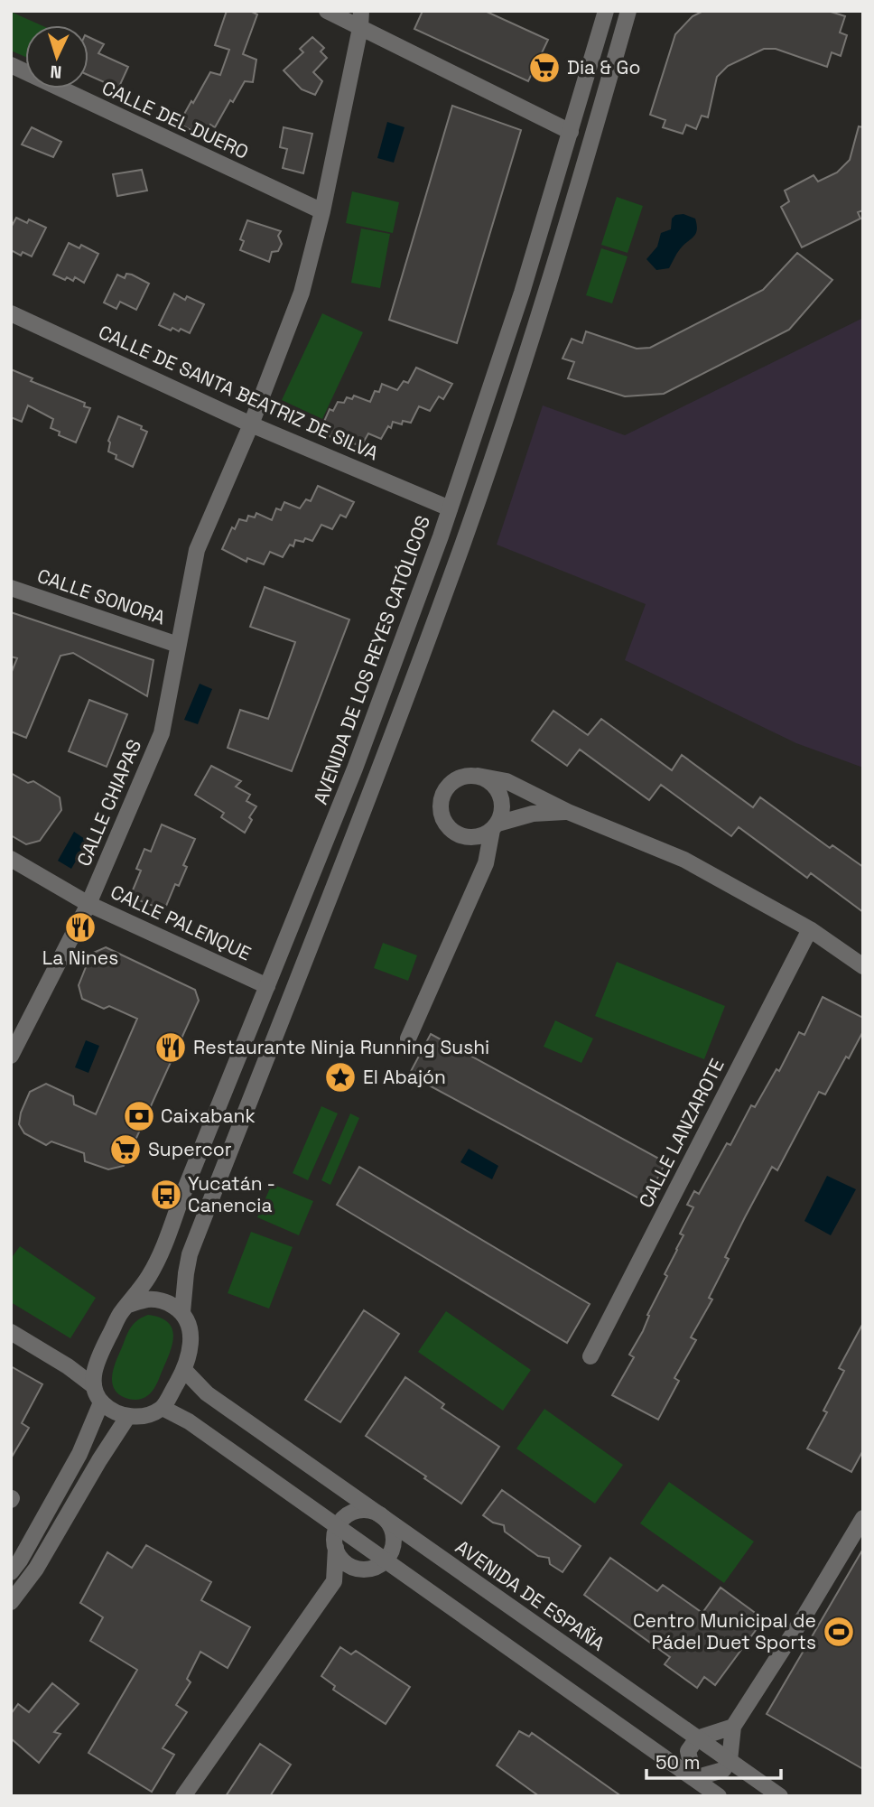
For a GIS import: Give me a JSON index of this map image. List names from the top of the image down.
{
  "streets": {
    "street": [
      "CALLE DEL DUERO",
      "CALLE DE SANTA BEATRIZ DE SILVA",
      "CALLE SONORA",
      "AVENIDA DE LOS REYES CATÓLICOS",
      "CALLE CHIAPAS",
      "CALLE PALENQUE",
      "CALLE LANZAROTE",
      "AVENIDA DE ESPAÑA"
    ]
  },
  "crossings": [
    ["CALLE DEL DUERO", "CALLE CHIAPAS"],
    ["CALLE DE SANTA BEATRIZ DE SILVA", "AVENIDA DE LOS REYES CATÓLICOS"],
    ["CALLE DE SANTA BEATRIZ DE SILVA", "CALLE CHIAPAS"],
    ["CALLE SONORA", "CALLE CHIAPAS"],
    ["AVENIDA DE LOS REYES CATÓLICOS", "CALLE PALENQUE"],
    ["AVENIDA DE LOS REYES CATÓLICOS", "AVENIDA DE ESPAÑA"],
    ["CALLE CHIAPAS", "CALLE PALENQUE"]
  ],
  "places": {
    "supermarket": ["Dia & Go", "Supercor"],
    "restaurant": ["La Nines", "Restaurante Ninja Running Sushi"],
    "place": ["El Abajón"],
    "bank": ["Caixabank"],
    "bus stop": ["Yucatán - Canencia"],
    "sports": ["Centro Municipal de Pádel Duet Sports"]
  },
  "scale_bar": "50 m",
  "north": "bottom"
}
